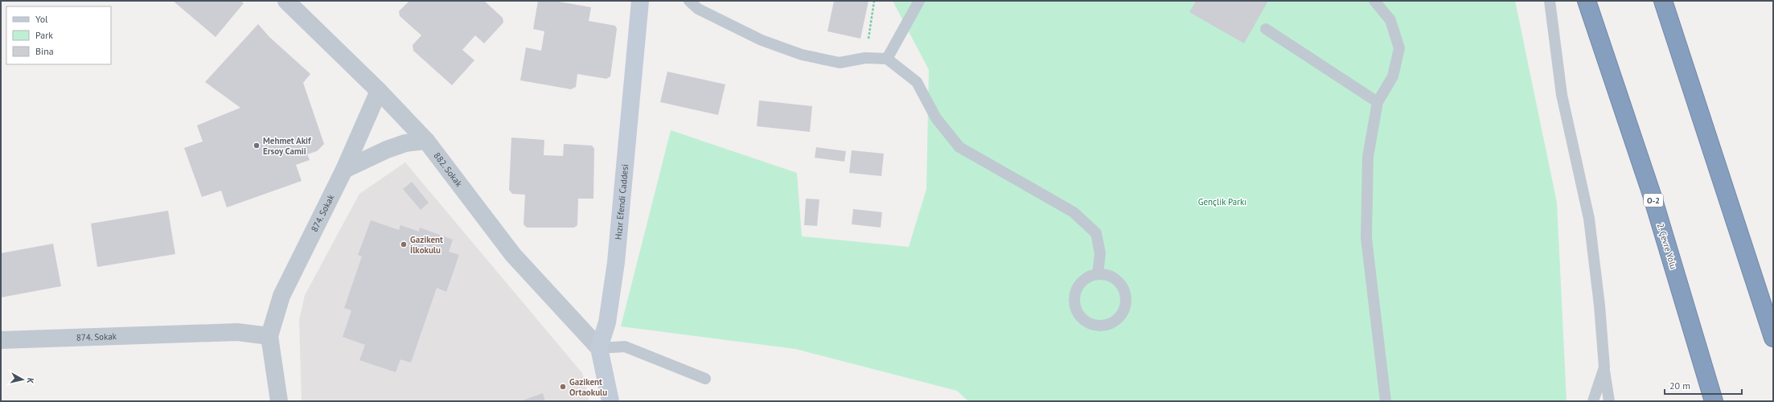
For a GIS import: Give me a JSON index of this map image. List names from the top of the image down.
{
  "streets": {
    "highway": ["O-2", "2. Çevre Yolu"],
    "street": ["882. Sokak", "Hızır Efendi Caddesi", "874. Sokak"]
  },
  "crossings": [
    ["882. Sokak", "Hızır Efendi Caddesi"],
    ["882. Sokak", "874. Sokak"]
  ],
  "parks": ["Gençlik Parkı"],
  "places": ["Mehmet Akif Ersoy Camii", "Gazikent İlkokulu", "Gazikent Ortaokulu"],
  "legend": ["Yol", "Park", "Bina"],
  "scale_bar": "20 m",
  "north": "right"
}
